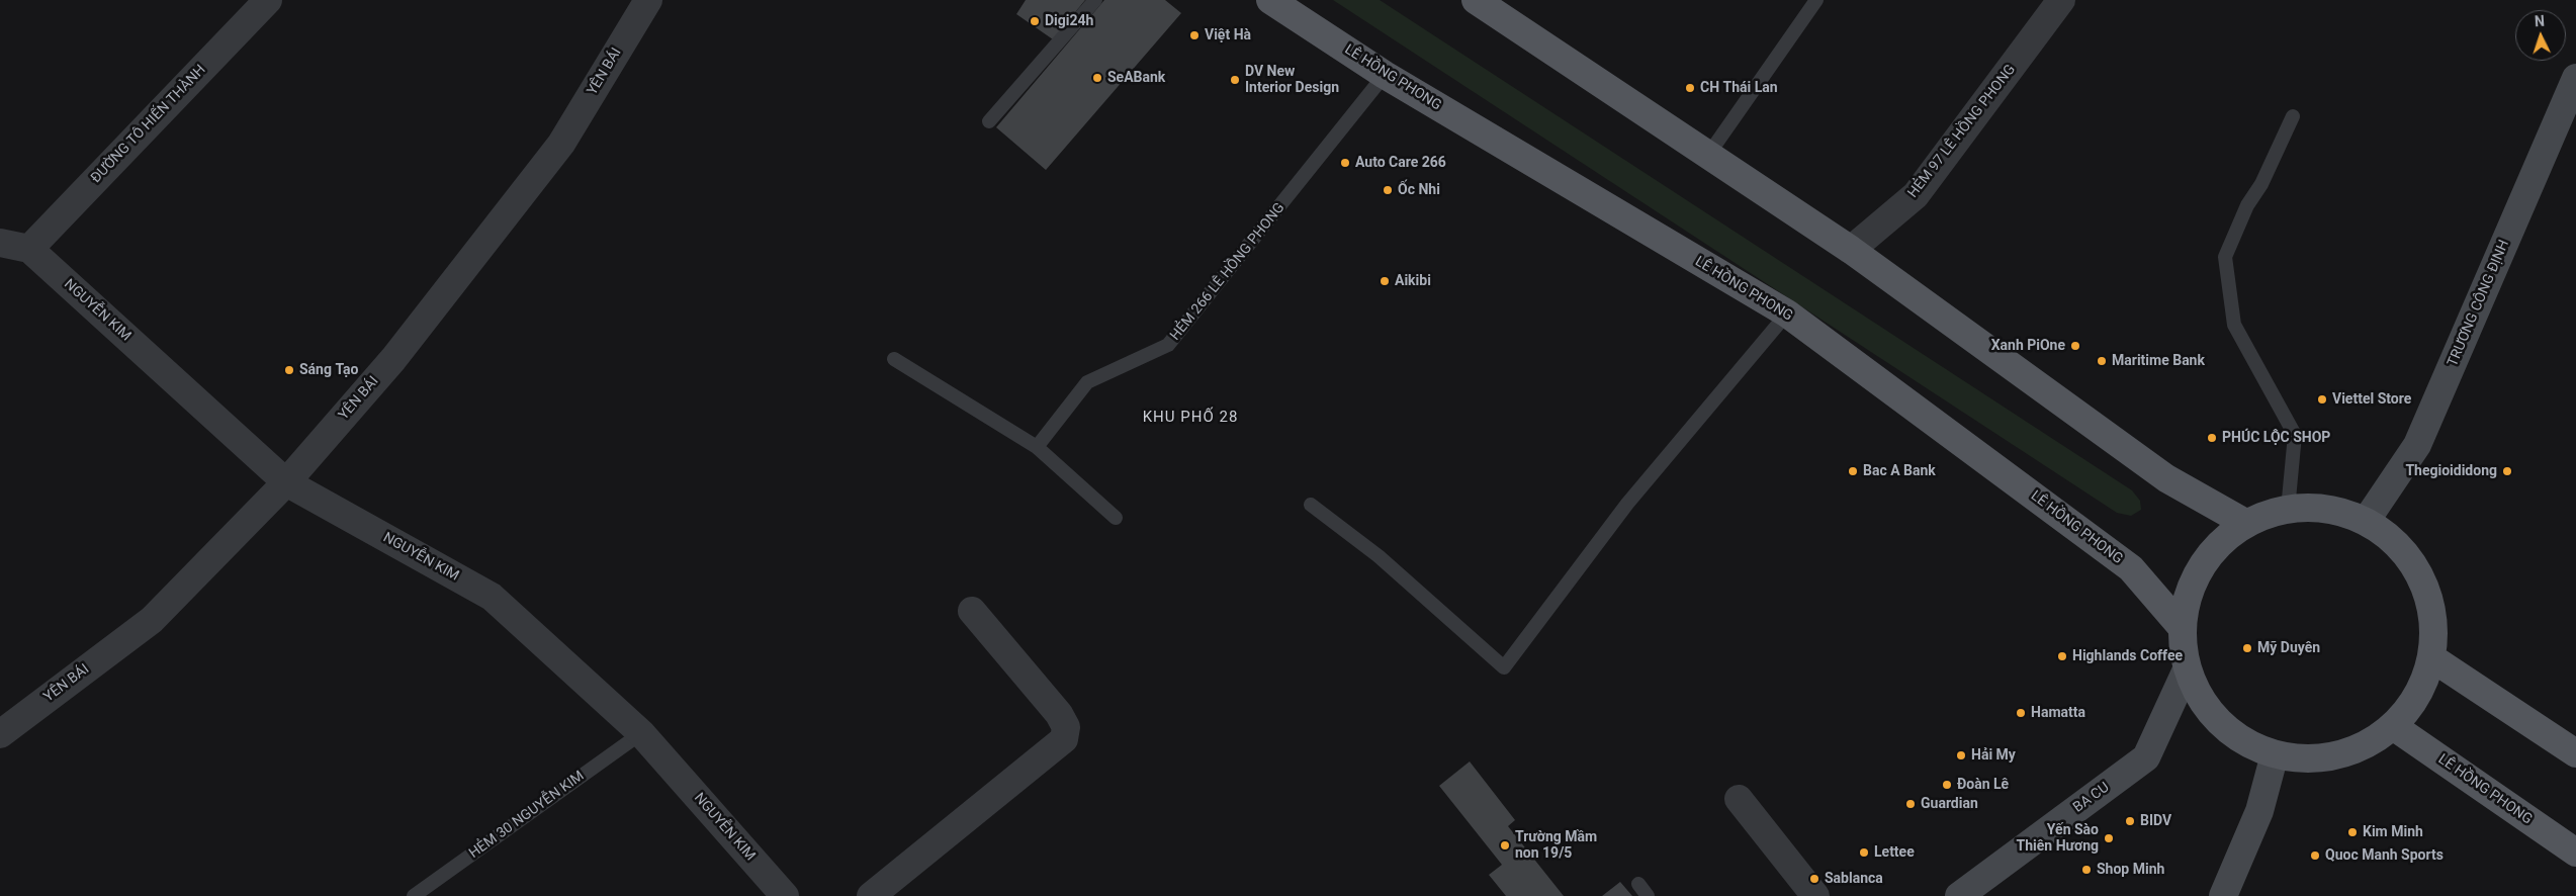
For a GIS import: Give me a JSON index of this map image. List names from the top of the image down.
{
  "streets": {
    "main road": ["LÊ HỒNG PHONG", "TRƯƠNG CÔNG ĐỊNH", "BA CU"],
    "street": [
      "YÊN BÁI",
      "ĐƯỜNG TÔ HIẾN THÀNH",
      "HẺM 97 LÊ HỒNG PHONG",
      "NGUYỄN KIM"
    ],
    "lane": ["HẺM 266 LÊ HỒNG PHONG", "HẺM 30 NGUYỄN KIM"]
  },
  "crossings": [
    ["YÊN BÁI", "NGUYỄN KIM"],
    ["LÊ HỒNG PHONG", "HẺM 266 LÊ HỒNG PHONG"],
    ["ĐƯỜNG TÔ HIẾN THÀNH", "NGUYỄN KIM"],
    ["NGUYỄN KIM", "HẺM 30 NGUYỄN KIM"]
  ],
  "districts": ["KHU PHỐ 28"],
  "places": [
    "Digi24h",
    "Việt Hà",
    "SeABank",
    "DV New Interior Design",
    "CH Thái Lan",
    "Auto Care 266",
    "Ốc Nhi",
    "Aikibi",
    "Xanh PiOne",
    "Maritime Bank",
    "Sáng Tạo",
    "Viettel Store",
    "PHÚC LỘC SHOP",
    "Bac A Bank",
    "Thegioididong",
    "Mỹ Duyên",
    "Highlands Coffee",
    "Hamatta",
    "Hải My",
    "Đoàn Lê",
    "Guardian",
    "BIDV",
    "Kim Minh",
    "Yến Sào Thiên Hương",
    "Trường Mầm non 19/5",
    "Lettee",
    "Quoc Manh Sports",
    "Shop Minh",
    "Sablanca"
  ],
  "north": "top"
}
